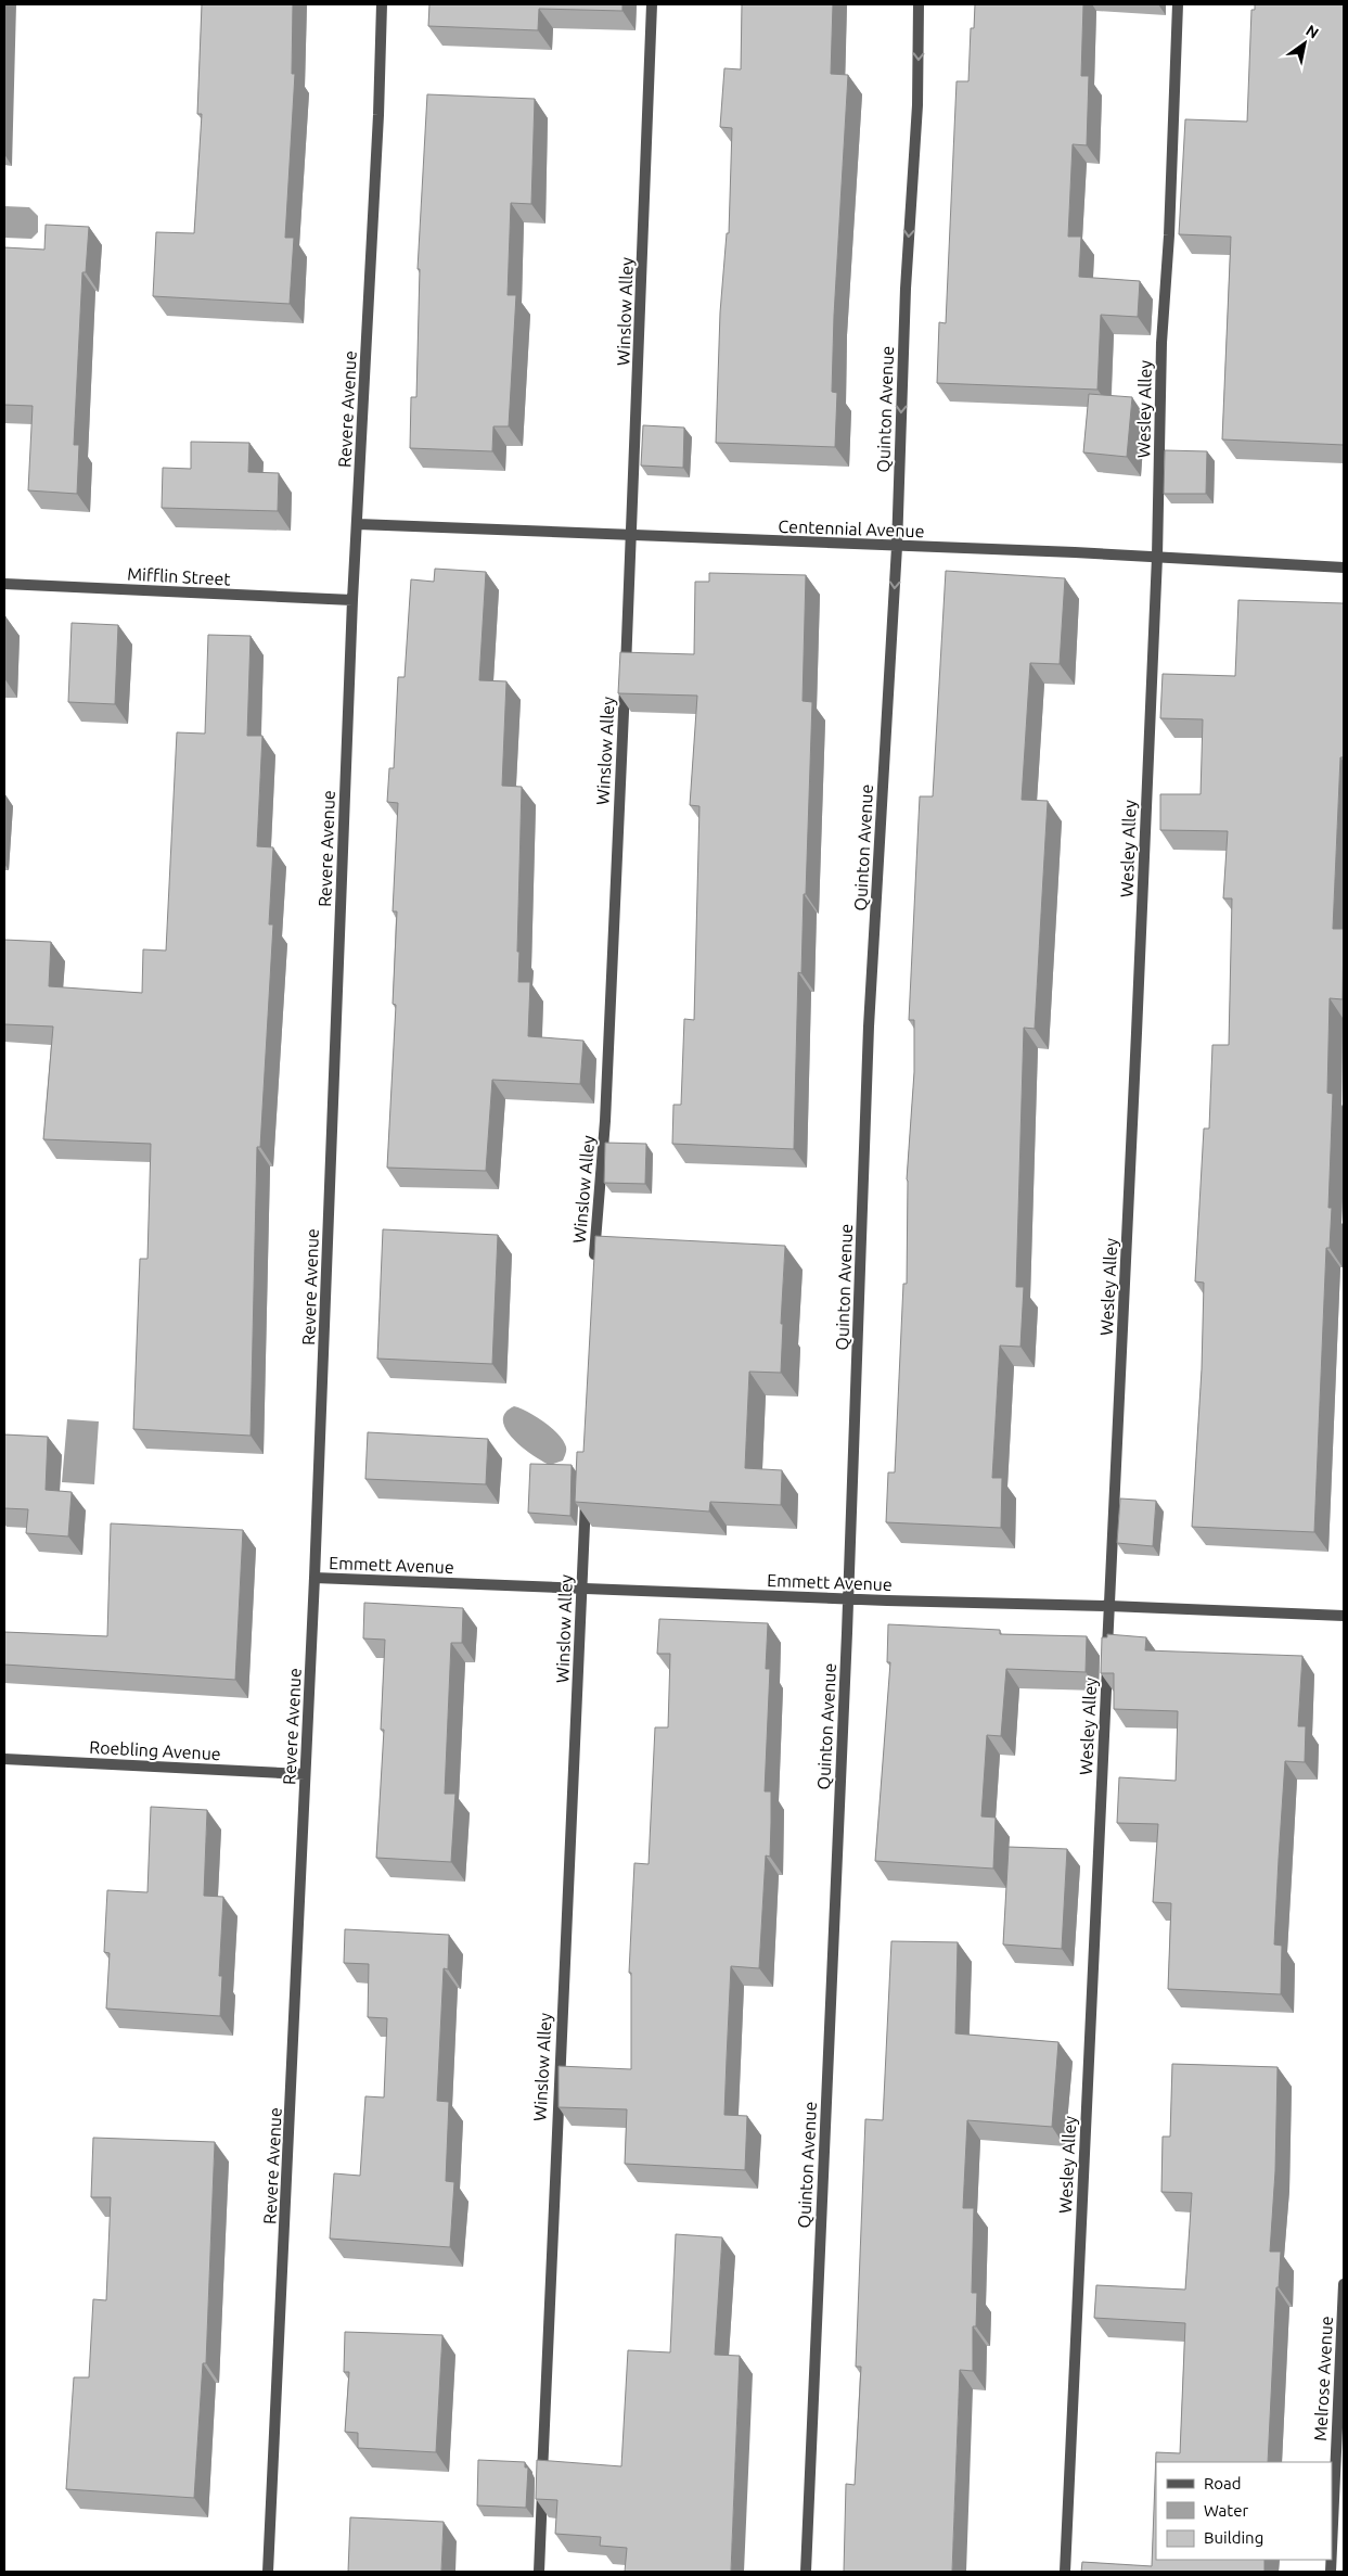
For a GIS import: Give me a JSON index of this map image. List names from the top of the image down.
{
  "streets": {
    "street": [
      "Winslow Alley",
      "Revere Avenue",
      "Quinton Avenue",
      "Wesley Alley",
      "Centennial Avenue",
      "Mifflin Street",
      "Emmett Avenue",
      "Roebling Avenue",
      "Melrose Avenue"
    ]
  },
  "crossings": [
    ["Winslow Alley", "Centennial Avenue"],
    ["Winslow Alley", "Emmett Avenue"],
    ["Revere Avenue", "Centennial Avenue"],
    ["Revere Avenue", "Mifflin Street"],
    ["Revere Avenue", "Emmett Avenue"],
    ["Revere Avenue", "Roebling Avenue"],
    ["Quinton Avenue", "Centennial Avenue"],
    ["Quinton Avenue", "Emmett Avenue"],
    ["Wesley Alley", "Centennial Avenue"],
    ["Wesley Alley", "Emmett Avenue"]
  ],
  "one_way": ["Quinton Avenue"],
  "legend": ["Road", "Water", "Building"],
  "north": "top right"
}
